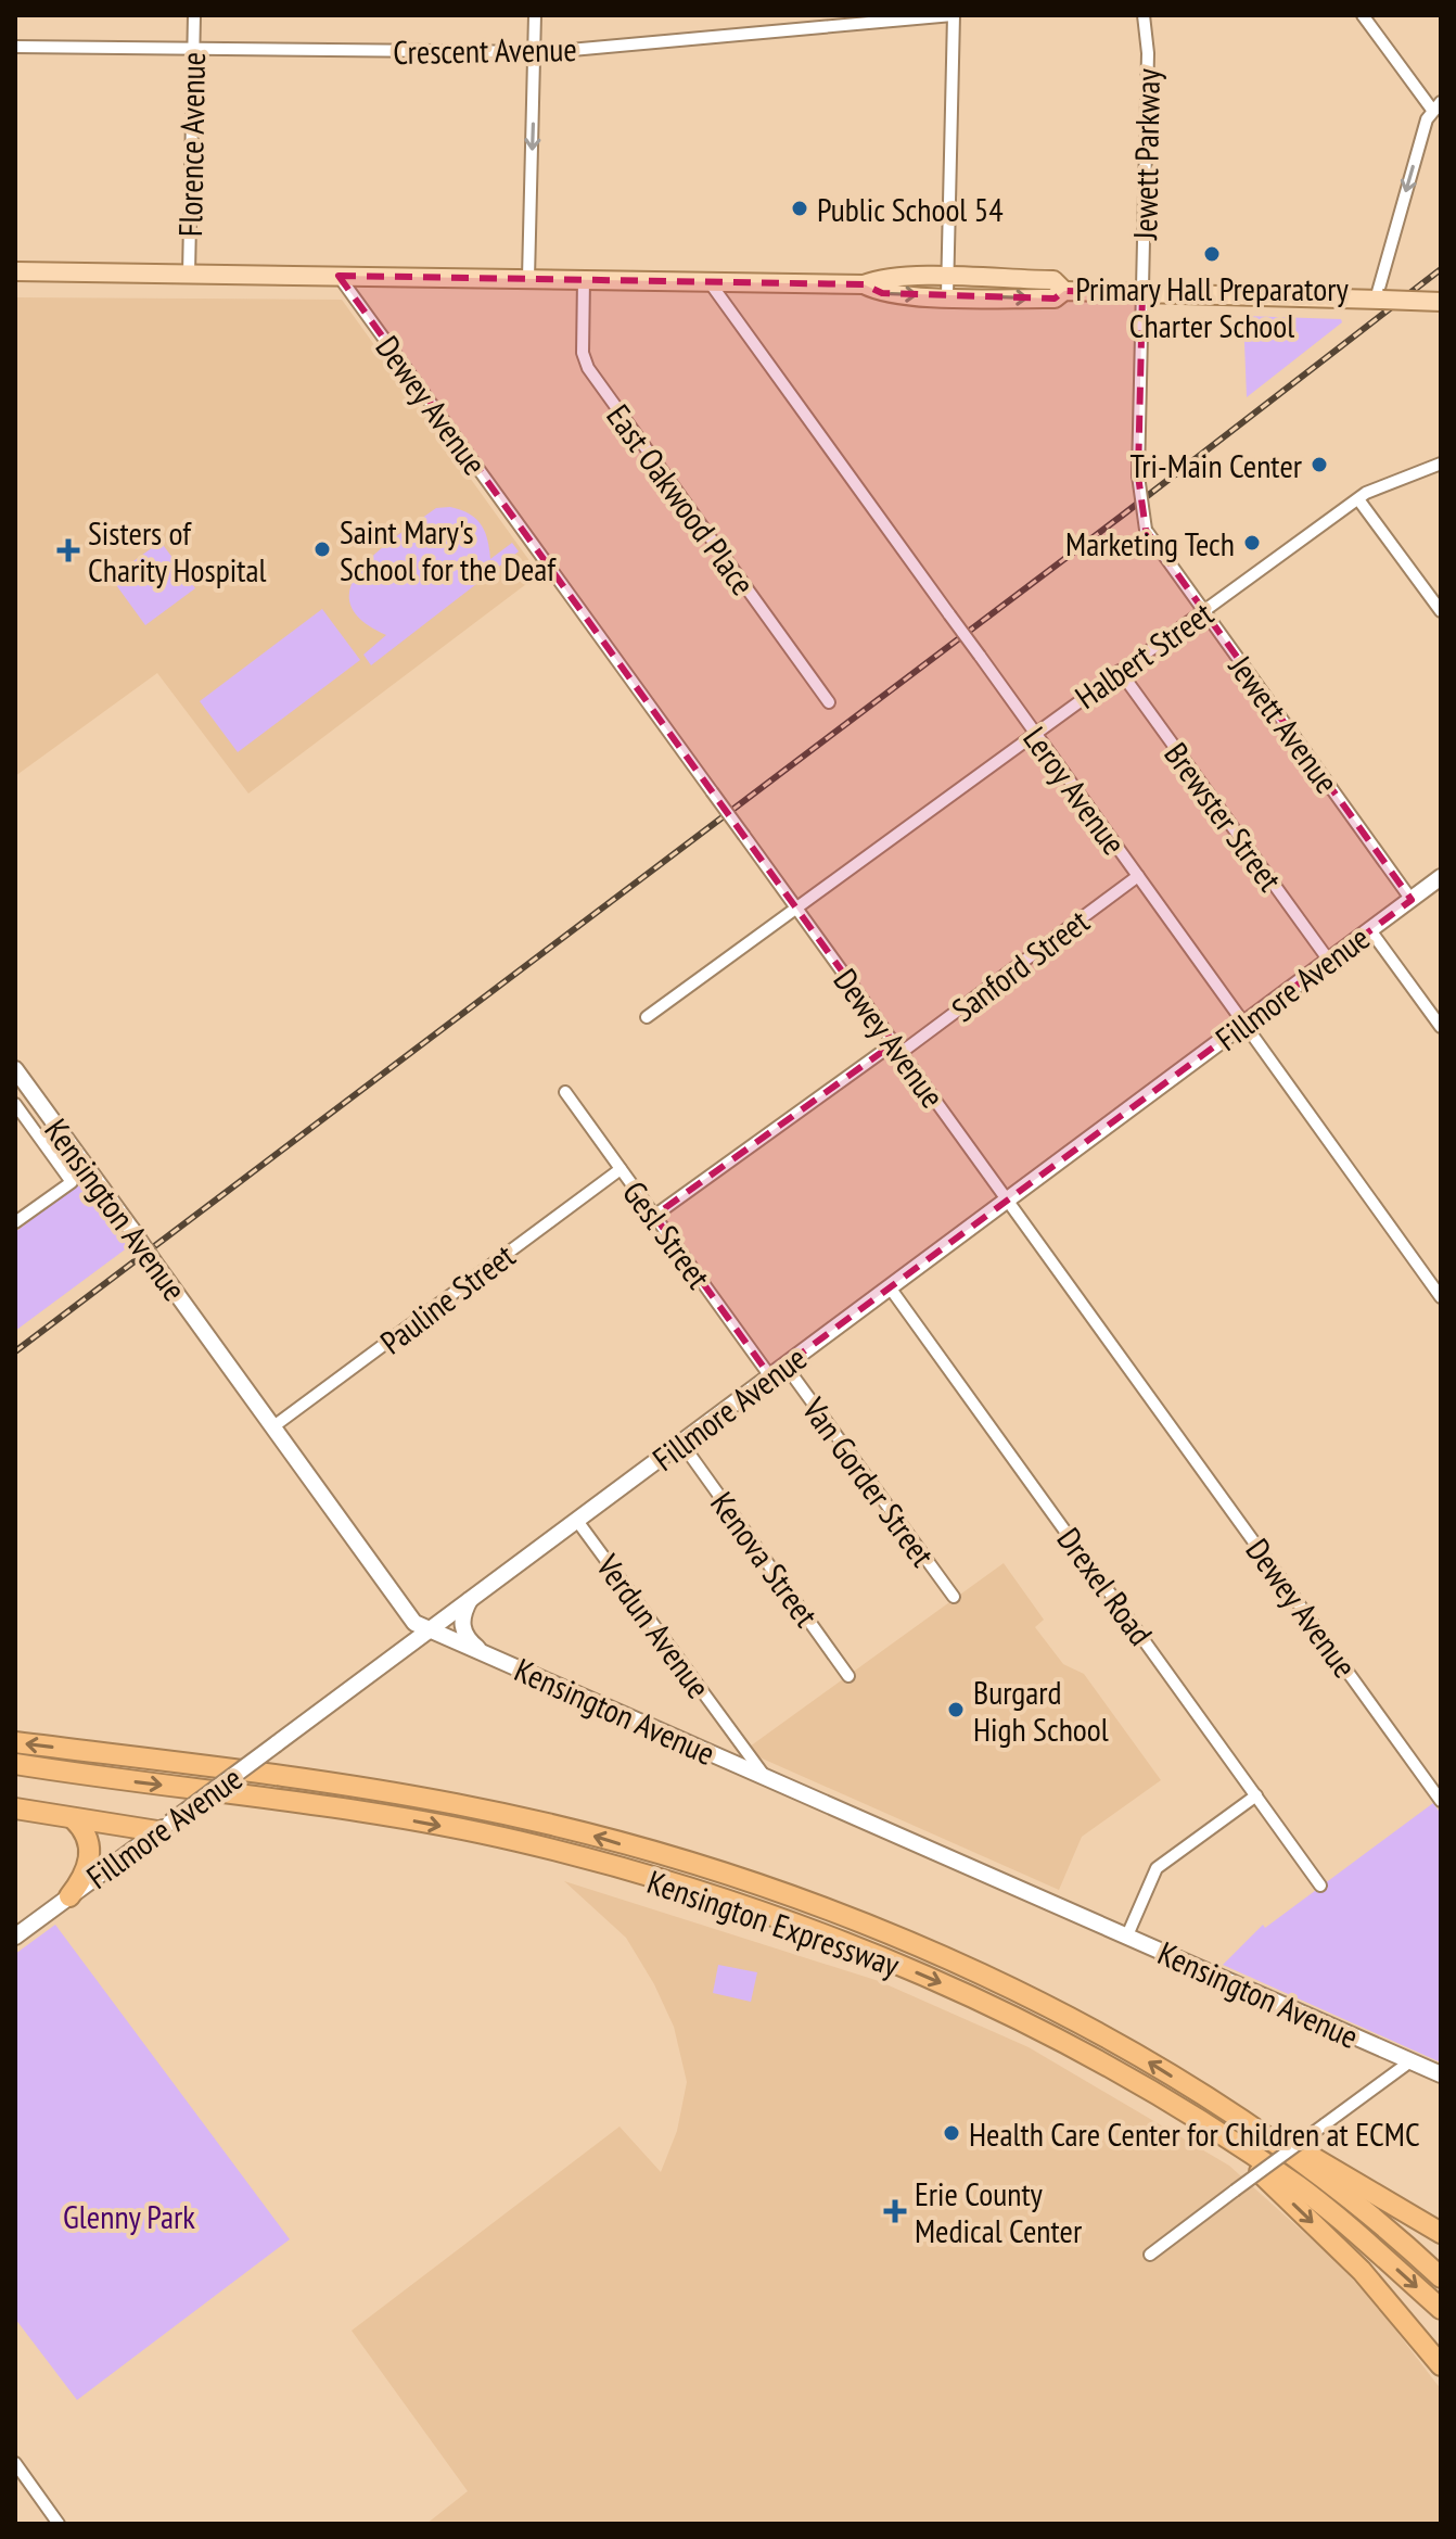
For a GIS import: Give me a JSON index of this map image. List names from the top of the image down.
{
  "streets": {
    "highway": ["Kensington Expressway"],
    "street": [
      "Crescent Avenue",
      "Florence Avenue",
      "Jewett Parkway",
      "Dewey Avenue",
      "East Oakwood Place",
      "Halbert Street",
      "Jewett Avenue",
      "Leroy Avenue",
      "Brewster Street",
      "Sanford Street",
      "Fillmore Avenue",
      "Kensington Avenue",
      "Gesl Street",
      "Pauline Street",
      "Van Gorder Street",
      "Kenova Street",
      "Drexel Road",
      "Verdun Avenue"
    ]
  },
  "crossings": [
    ["Crescent Avenue", "Florence Avenue"],
    ["Jewett Parkway", "Jewett Avenue"],
    ["Dewey Avenue", "Halbert Street"],
    ["Dewey Avenue", "Sanford Street"],
    ["Dewey Avenue", "Fillmore Avenue"],
    ["Halbert Street", "Jewett Avenue"],
    ["Halbert Street", "Leroy Avenue"],
    ["Halbert Street", "Brewster Street"],
    ["Jewett Avenue", "Fillmore Avenue"],
    ["Leroy Avenue", "Sanford Street"],
    ["Leroy Avenue", "Fillmore Avenue"],
    ["Brewster Street", "Fillmore Avenue"],
    ["Sanford Street", "Gesl Street"],
    ["Fillmore Avenue", "Kensington Avenue"],
    ["Fillmore Avenue", "Gesl Street"],
    ["Fillmore Avenue", "Van Gorder Street"],
    ["Fillmore Avenue", "Kenova Street"],
    ["Fillmore Avenue", "Drexel Road"],
    ["Fillmore Avenue", "Verdun Avenue"],
    ["Kensington Avenue", "Pauline Street"],
    ["Kensington Avenue", "Verdun Avenue"],
    ["Gesl Street", "Pauline Street"]
  ],
  "parks": ["Glenny Park"],
  "places": {
    "other": [
      "Public School 54",
      "Primary Hall Preparatory Charter School",
      "Tri-Main Center",
      "Marketing Tech",
      "Saint Mary's School for the Deaf",
      "Burgard High School",
      "Health Care Center for Children at ECMC"
    ],
    "health": ["Sisters of Charity Hospital", "Erie County Medical Center"]
  }
}
